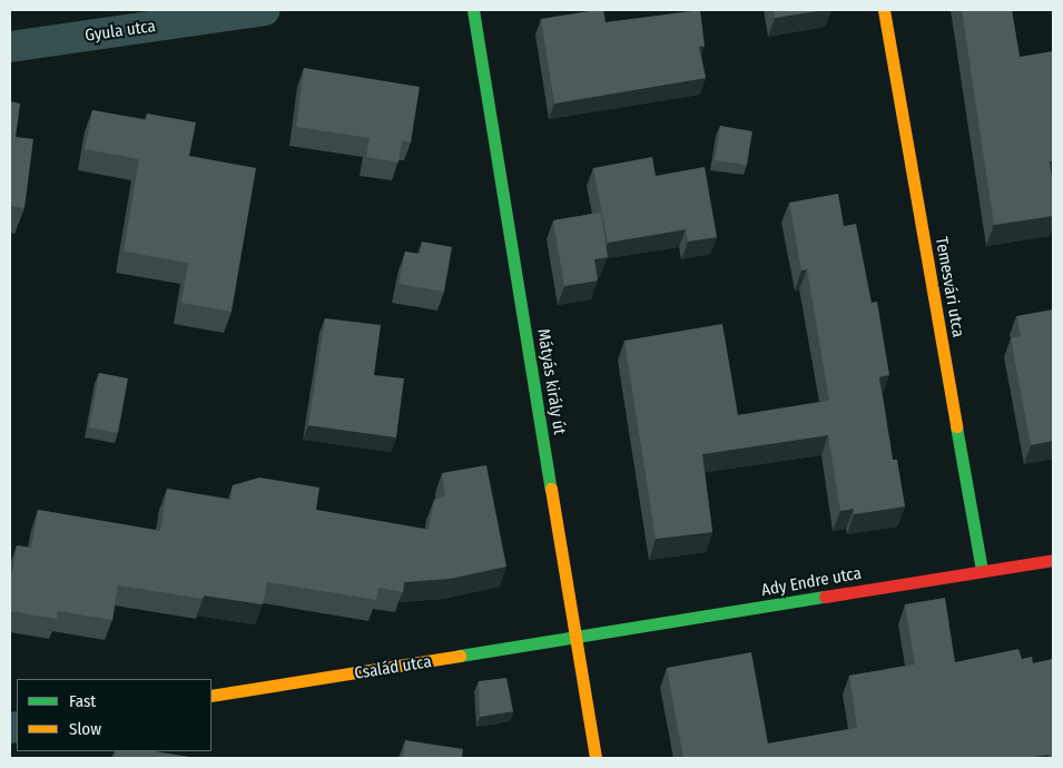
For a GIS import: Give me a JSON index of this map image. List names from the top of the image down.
{
  "streets": {
    "street": [
      "Gyula utca",
      "Temesvári utca",
      "Mátyás király út",
      "Ady Endre utca",
      "Család utca"
    ]
  },
  "crossings": [
    ["Temesvári utca", "Ady Endre utca"],
    ["Mátyás király út", "Ady Endre utca"],
    ["Mátyás király út", "Család utca"],
    ["Ady Endre utca", "Család utca"]
  ],
  "legend": ["Fast", "Slow"]
}
